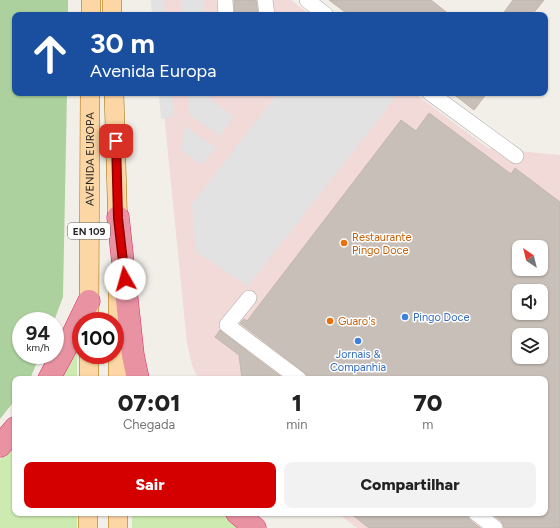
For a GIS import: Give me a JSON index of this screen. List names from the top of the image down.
{
  "streets": {
    "main road": ["AVENIDA EUROPA", "EN 109"]
  },
  "places": [
    "Restaurante Pingo Doce",
    "Pingo Doce",
    "Guaro's",
    "Jornais & Companhia"
  ],
  "north": "top left",
  "page": {
    "turn": ["30 m", "Avenida Europa"],
    "speed": "94 km/h",
    "limit": "100",
    "eta": [
      "07:01",
      "Chegada",
      "1",
      "min",
      "70",
      "m"
    ],
    "buttons": ["Sair", "Compartilhar"]
  }
}
